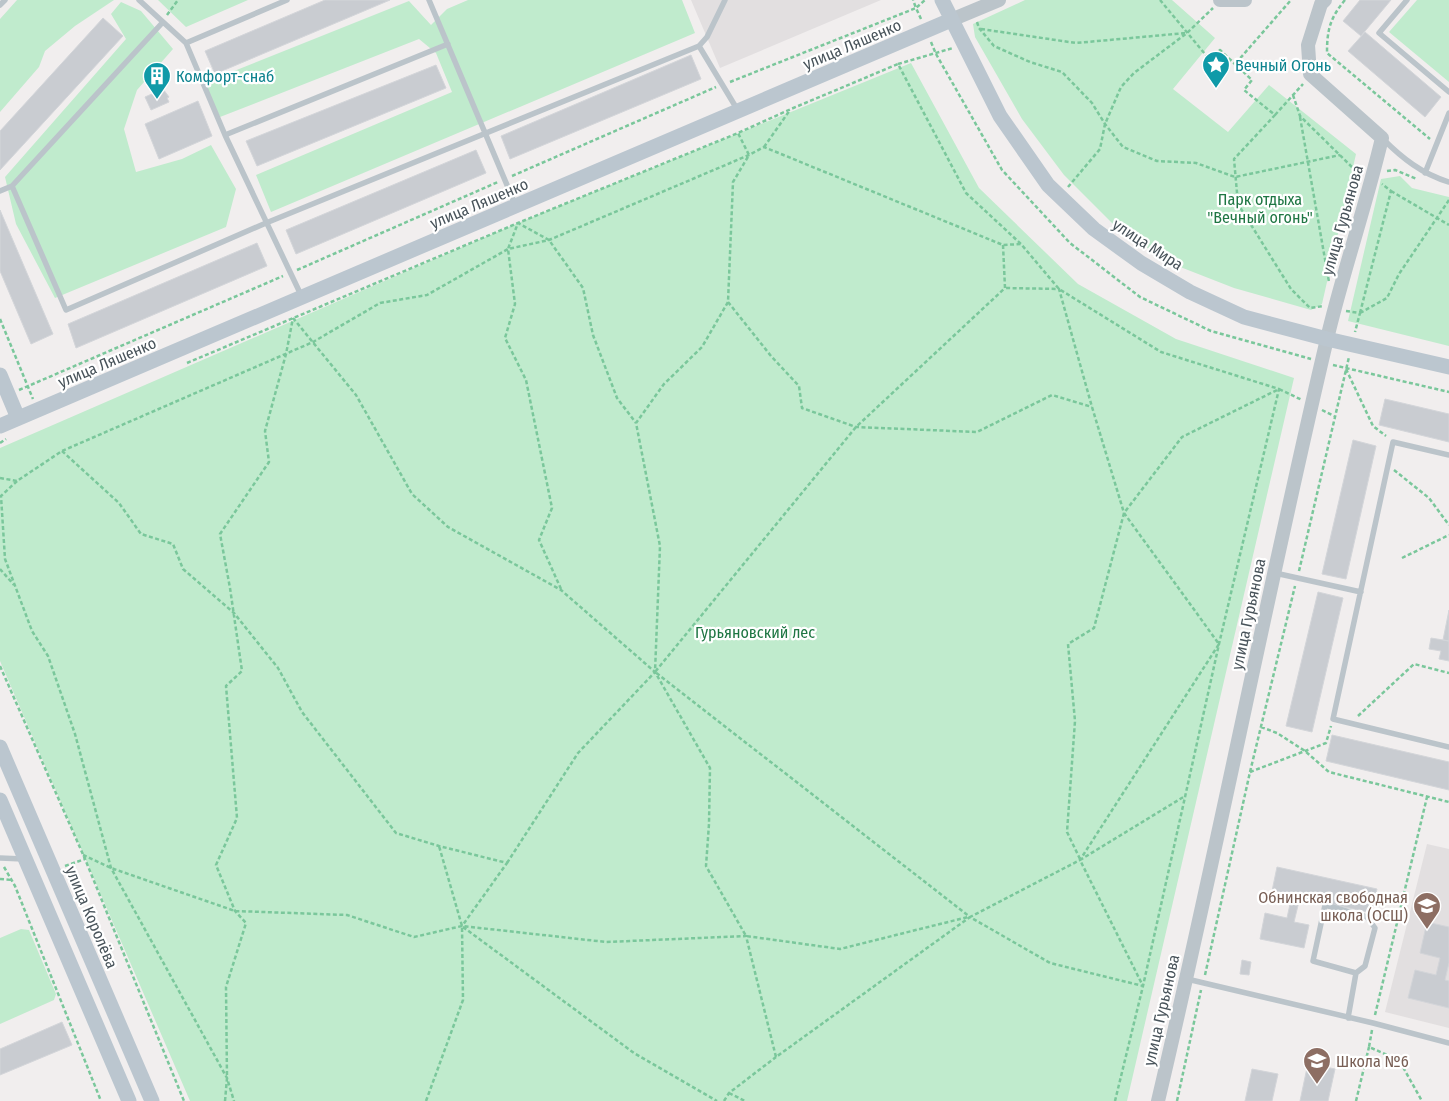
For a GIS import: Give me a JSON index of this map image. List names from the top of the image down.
{
  "streets": {
    "main road": ["улица Ляшенко", "улица Мира", "улица Королёва"],
    "street": ["улица Гурьянова"]
  },
  "crossings": [
    ["улица Ляшенко", "улица Мира"],
    ["улица Гурьянова", "улица Мира"]
  ],
  "parks": ["Парк отдыха \"Вечный огонь\"", "Гурьяновский лес"],
  "places": {
    "place": ["Вечный Огонь"],
    "building": ["Комфорт-снаб"],
    "school or university": ["Обнинская свободная школа (ОСШ)", "Школа №6"]
  }
}
